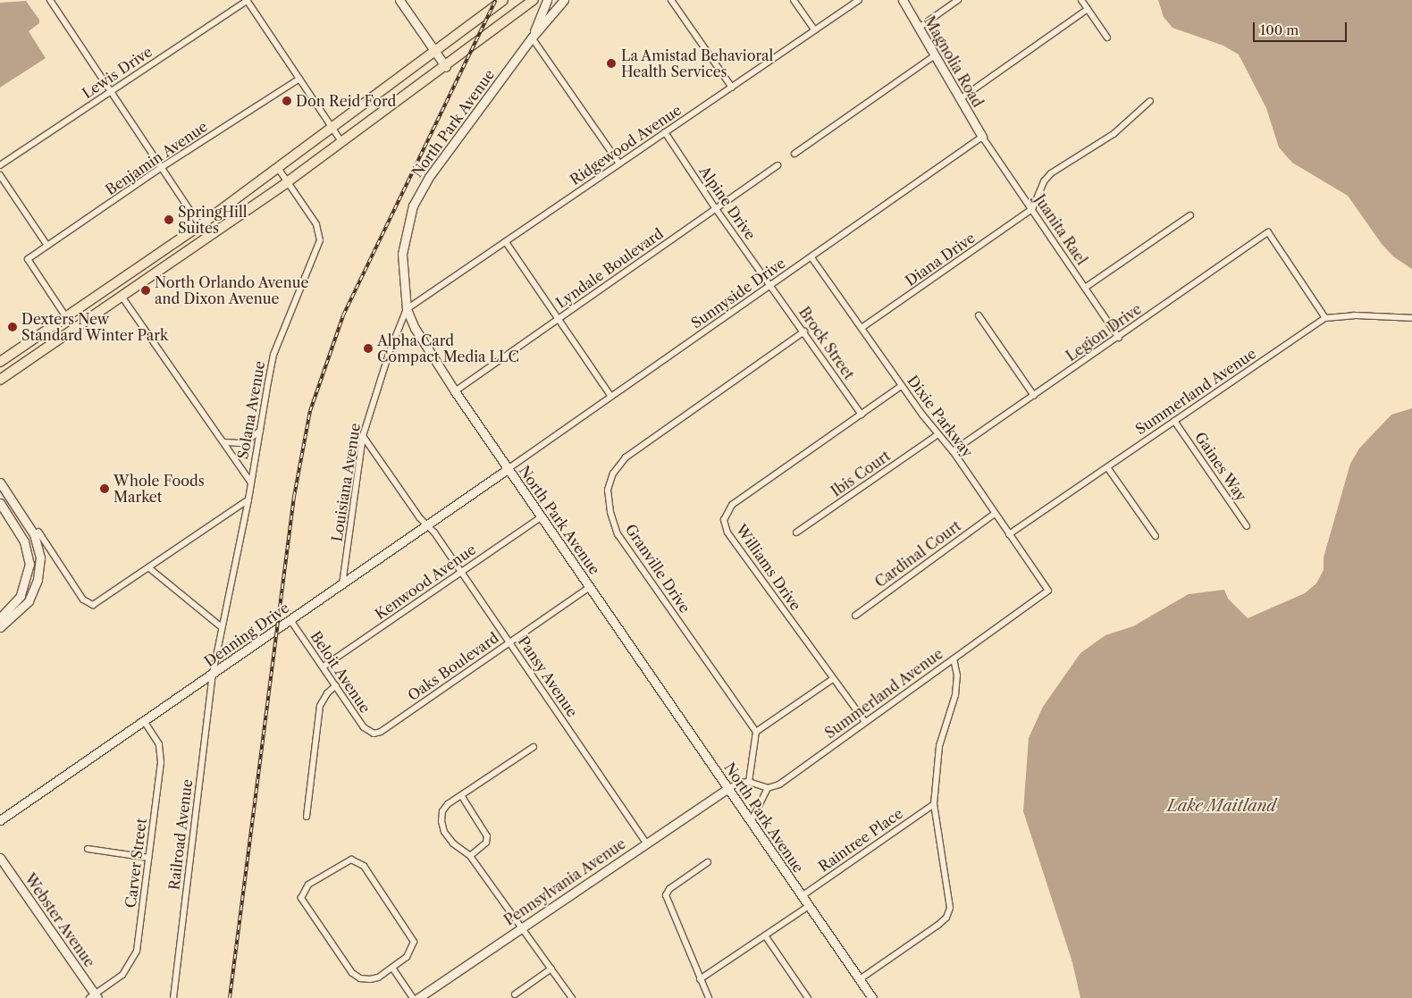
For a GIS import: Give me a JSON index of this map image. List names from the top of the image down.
{
  "streets": {
    "street": [
      "Magnolia Road",
      "Lewis Drive",
      "North Park Avenue",
      "Ridgewood Avenue",
      "Benjamin Avenue",
      "Alpine Drive",
      "Juanita Rael",
      "Diana Drive",
      "Lyndale Boulevard",
      "Sunnyside Drive",
      "Legion Drive",
      "Brock Street",
      "Summerland Avenue",
      "Solana Avenue",
      "Dixie Parkway",
      "Gaines Way",
      "Ibis Court",
      "Louisiana Avenue",
      "Cardinal Court",
      "Williams Drive",
      "Granville Drive",
      "Kenwood Avenue",
      "Denning Drive",
      "Oaks Boulevard",
      "Beloit Avenue",
      "Pansy Avenue",
      "Railroad Avenue",
      "Raintree Place",
      "Carver Street",
      "Pennsylvania Avenue",
      "Webster Avenue"
    ]
  },
  "crossings": [
    ["Magnolia Road", "Juanita Rael"],
    ["Magnolia Road", "Sunnyside Drive"],
    ["North Park Avenue", "Ridgewood Avenue"],
    ["North Park Avenue", "Lyndale Boulevard"],
    ["North Park Avenue", "Sunnyside Drive"],
    ["North Park Avenue", "Louisiana Avenue"],
    ["North Park Avenue", "Kenwood Avenue"],
    ["North Park Avenue", "Denning Drive"],
    ["North Park Avenue", "Oaks Boulevard"],
    ["North Park Avenue", "Raintree Place"],
    ["North Park Avenue", "Pennsylvania Avenue"],
    ["Ridgewood Avenue", "Alpine Drive"],
    ["Ridgewood Avenue", "Louisiana Avenue"],
    ["Alpine Drive", "Lyndale Boulevard"],
    ["Alpine Drive", "Sunnyside Drive"],
    ["Alpine Drive", "Brock Street"],
    ["Juanita Rael", "Diana Drive"],
    ["Juanita Rael", "Sunnyside Drive"],
    ["Juanita Rael", "Legion Drive"],
    ["Diana Drive", "Dixie Parkway"],
    ["Sunnyside Drive", "Brock Street"],
    ["Sunnyside Drive", "Dixie Parkway"],
    ["Sunnyside Drive", "Denning Drive"],
    ["Legion Drive", "Summerland Avenue"],
    ["Legion Drive", "Dixie Parkway"],
    ["Brock Street", "Williams Drive"],
    ["Brock Street", "Granville Drive"],
    ["Summerland Avenue", "Dixie Parkway"],
    ["Summerland Avenue", "Gaines Way"],
    ["Summerland Avenue", "Williams Drive"],
    ["Solana Avenue", "Denning Drive"],
    ["Solana Avenue", "Railroad Avenue"],
    ["Dixie Parkway", "Ibis Court"],
    ["Dixie Parkway", "Cardinal Court"],
    ["Dixie Parkway", "Williams Drive"],
    ["Louisiana Avenue", "Denning Drive"],
    ["Louisiana Avenue", "Pansy Avenue"],
    ["Kenwood Avenue", "Beloit Avenue"],
    ["Kenwood Avenue", "Pansy Avenue"],
    ["Denning Drive", "Beloit Avenue"],
    ["Denning Drive", "Pansy Avenue"],
    ["Denning Drive", "Railroad Avenue"],
    ["Denning Drive", "Carver Street"],
    ["Oaks Boulevard", "Beloit Avenue"],
    ["Oaks Boulevard", "Pansy Avenue"],
    ["Pansy Avenue", "Pennsylvania Avenue"],
    ["Carver Street", "Webster Avenue"]
  ],
  "water": ["Lake Maitland"],
  "places": [
    "La Amistad Behavioral Health Services",
    "Don Reid Ford",
    "SpringHill Suites",
    "North Orlando Avenue and Dixon Avenue",
    "Dexters New Standard Winter Park",
    "Alpha Card Compact Media LLC",
    "Whole Foods Market"
  ],
  "scale_bar": "100 m"
}
